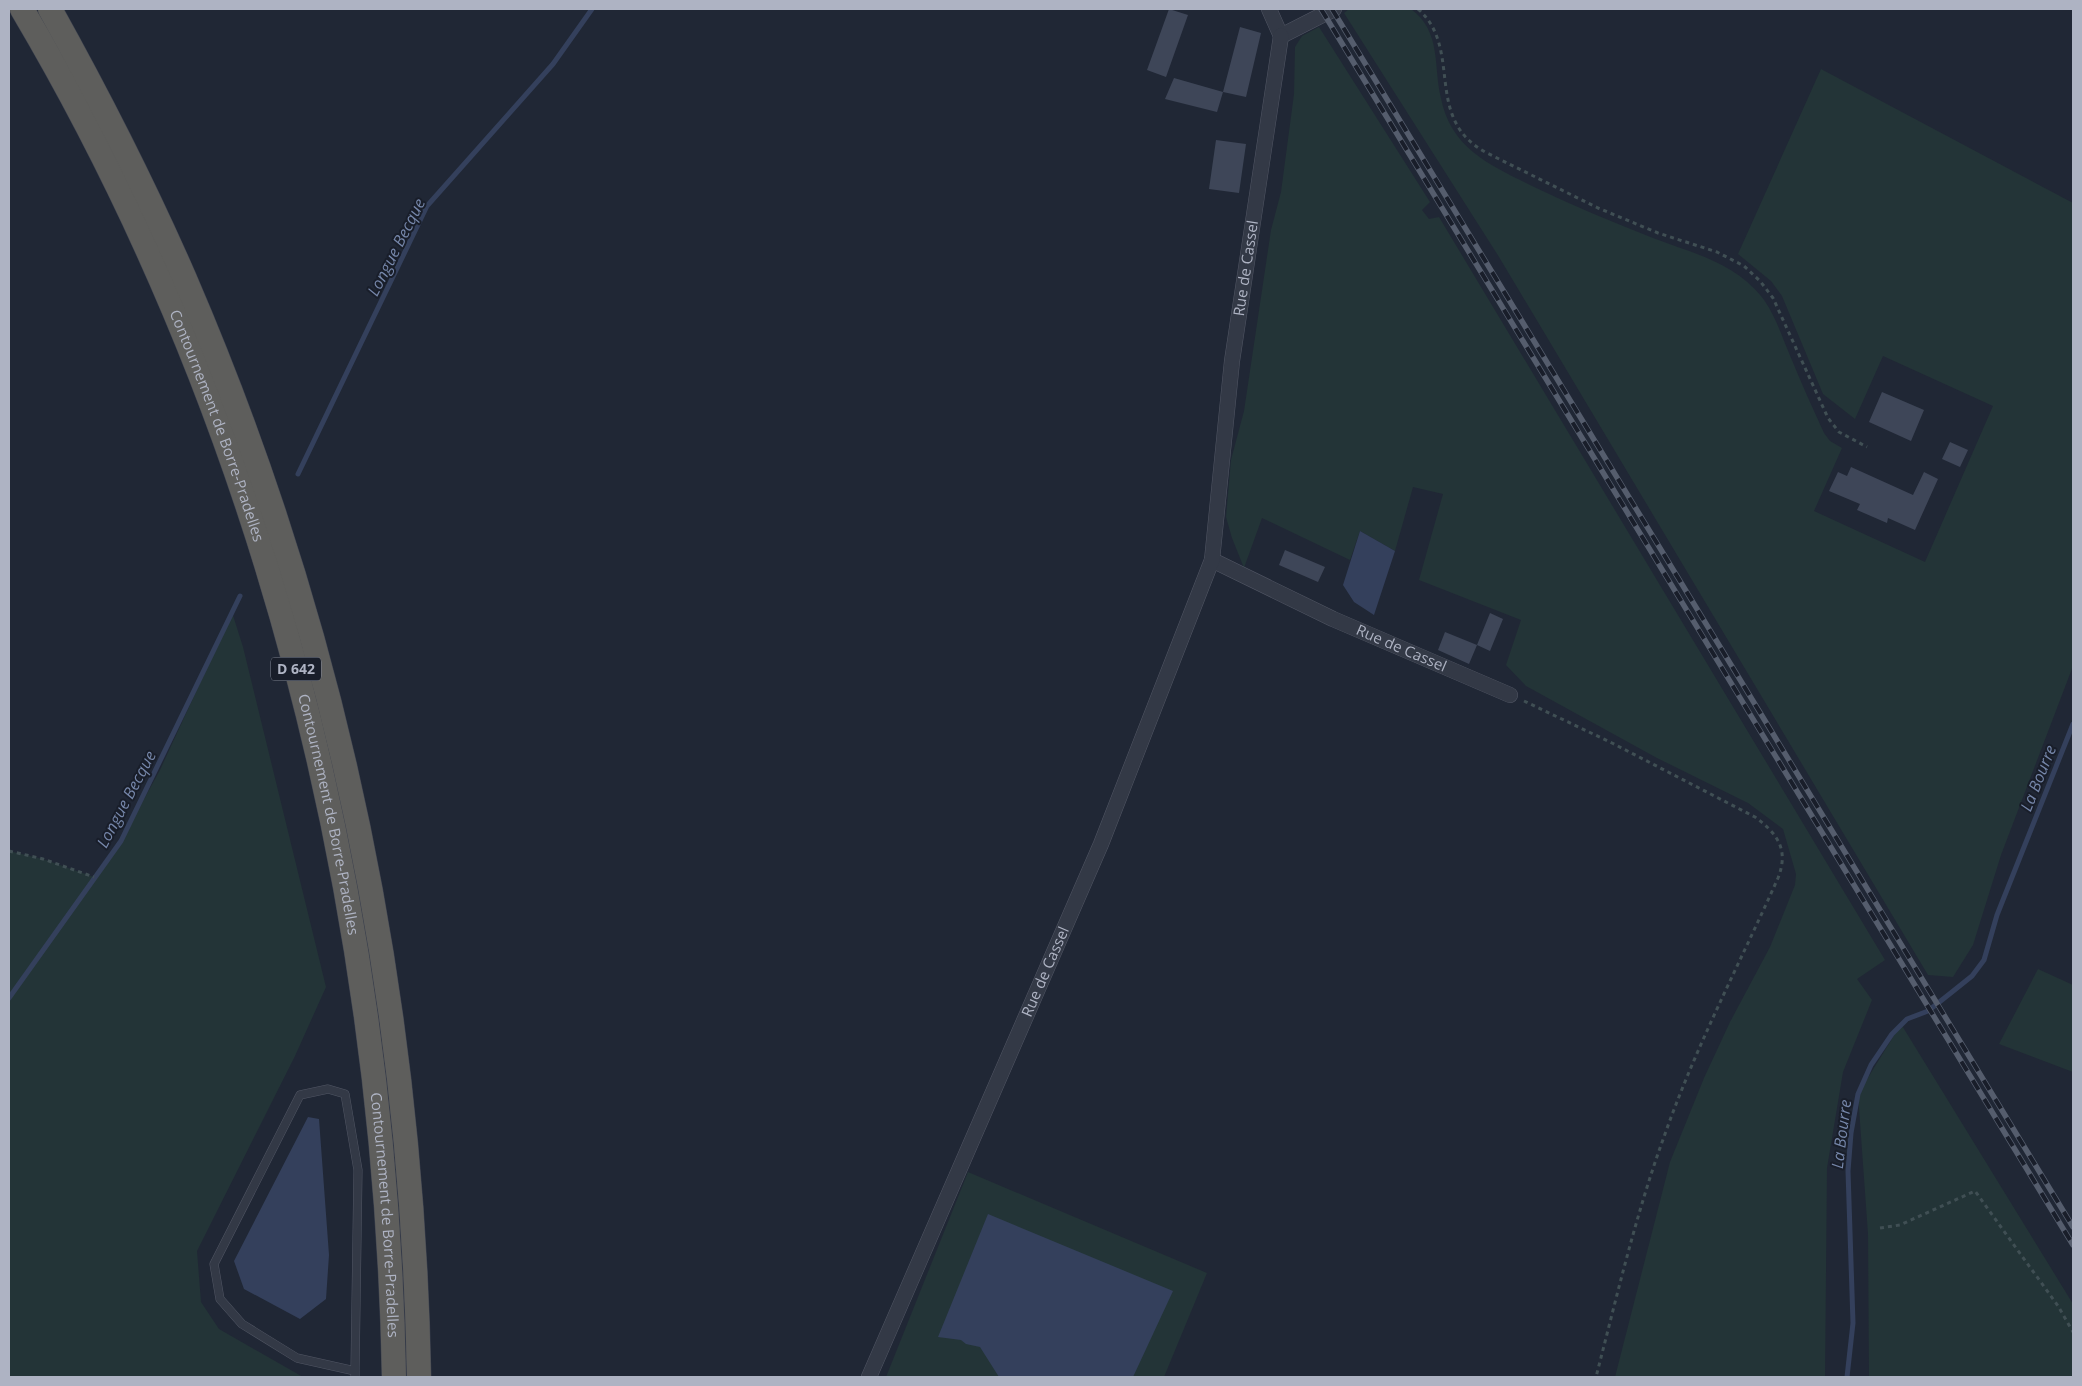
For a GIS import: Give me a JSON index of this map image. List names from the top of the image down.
{
  "streets": {
    "highway": ["Contournement de Borre-Pradelles", "D 642"],
    "street": ["Rue de Cassel"]
  },
  "water": ["Longue Becque", "La Bourre"]
}
